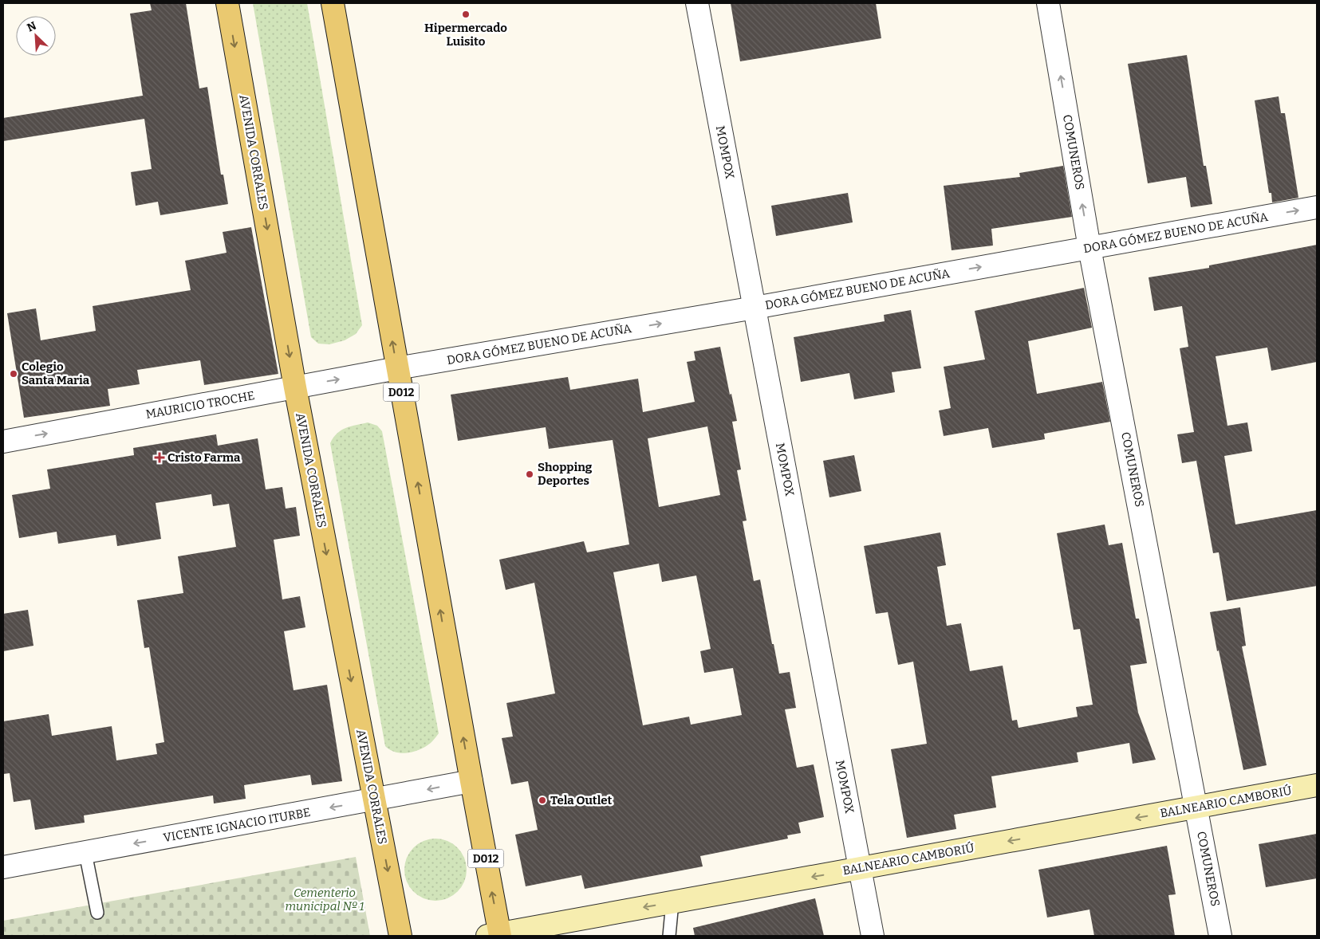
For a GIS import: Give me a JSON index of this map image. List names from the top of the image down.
{
  "streets": {
    "main road": ["AVENIDA CORRALES", "D012"],
    "street": [
      "MOMPOX",
      "COMUNEROS",
      "DORA GÓMEZ BUENO DE ACUÑA",
      "MAURICIO TROCHE",
      "BALNEARIO CAMBORIÚ",
      "VICENTE IGNACIO ITURBE"
    ]
  },
  "crossings": [
    ["AVENIDA CORRALES", "MAURICIO TROCHE"],
    ["AVENIDA CORRALES", "VICENTE IGNACIO ITURBE"],
    ["MOMPOX", "DORA GÓMEZ BUENO DE ACUÑA"],
    ["MOMPOX", "BALNEARIO CAMBORIÚ"],
    ["COMUNEROS", "DORA GÓMEZ BUENO DE ACUÑA"],
    ["COMUNEROS", "BALNEARIO CAMBORIÚ"],
    ["DORA GÓMEZ BUENO DE ACUÑA", "D012"],
    ["DORA GÓMEZ BUENO DE ACUÑA", "MAURICIO TROCHE"],
    ["D012", "MAURICIO TROCHE"],
    ["D012", "BALNEARIO CAMBORIÚ"],
    ["D012", "VICENTE IGNACIO ITURBE"]
  ],
  "one_way": [
    "DORA GÓMEZ BUENO DE ACUÑA",
    "MAURICIO TROCHE",
    "BALNEARIO CAMBORIÚ",
    "VICENTE IGNACIO ITURBE"
  ],
  "parks": ["Cementerio municipal Nº 1"],
  "places": {
    "other": [
      "Hipermercado Luisito",
      "Colegio Santa Maria",
      "Shopping Deportes",
      "Tela Outlet"
    ],
    "health": ["Cristo Farma"]
  },
  "north": "top left"
}
